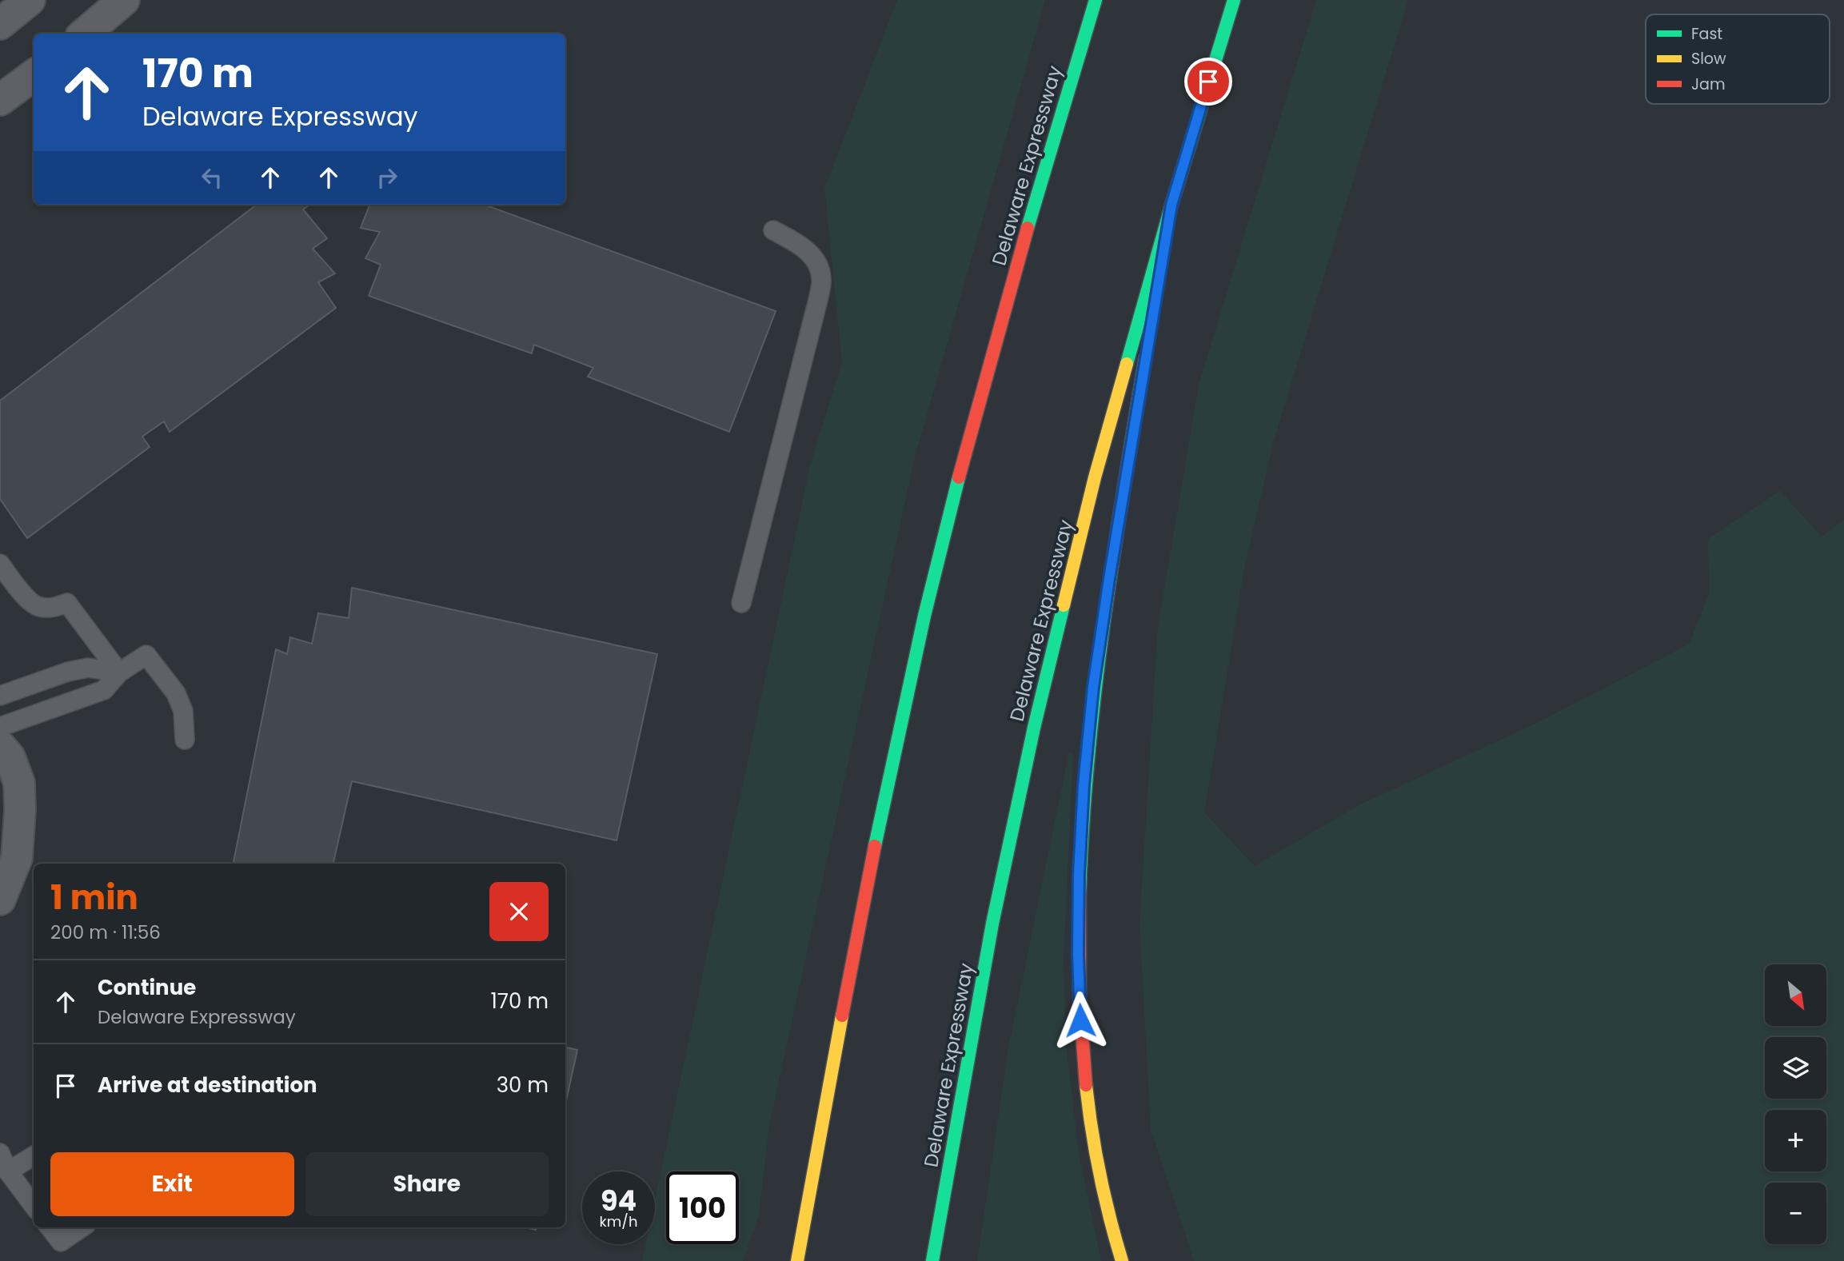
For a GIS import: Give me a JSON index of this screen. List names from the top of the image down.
{
  "streets": {
    "highway": ["Delaware Expressway"]
  },
  "legend": ["Fast", "Slow", "Jam"],
  "north": "bottom right",
  "page": {
    "turn": ["170 m", "Delaware Expressway"],
    "heading": ["1 min", "200 m · 11:56"],
    "list": [
      {
        "name": "Continue",
        "note": "Delaware Expressway",
        "value": "170 m"
      },
      {
        "name": "Arrive at destination",
        "value": "30 m"
      }
    ],
    "map_buttons": ["+", "−"],
    "buttons": ["Exit", "Share"],
    "speed": "94 km/h",
    "limit": "100"
  }
}
